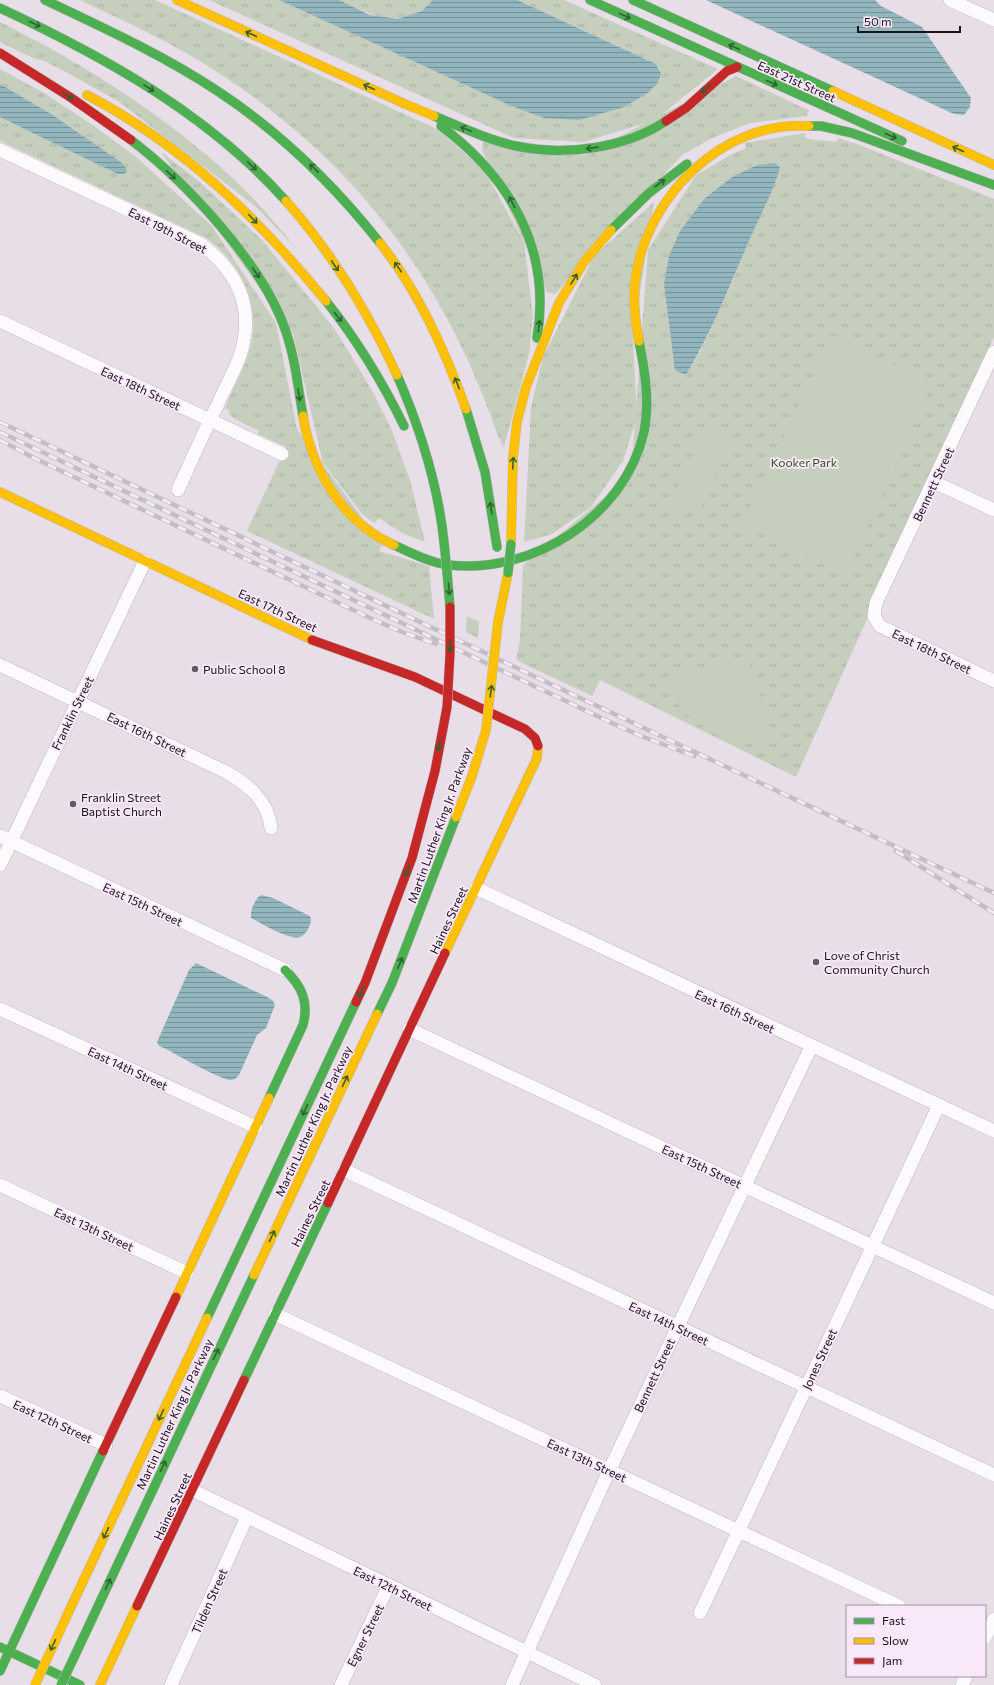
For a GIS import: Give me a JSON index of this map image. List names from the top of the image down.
{
  "streets": {
    "main road": [
      "East 21st Street",
      "East 17th Street",
      "Martin Luther King Jr. Parkway",
      "Haines Street"
    ],
    "street": [
      "East 19th Street",
      "East 18th Street",
      "Bennett Street",
      "Franklin Street",
      "East 16th Street",
      "East 15th Street",
      "East 14th Street",
      "East 13th Street",
      "Jones Street",
      "East 12th Street",
      "Tilden Street",
      "Egner Street"
    ]
  },
  "crossings": [
    ["East 19th Street", "East 18th Street"],
    ["East 18th Street", "Bennett Street"],
    ["Bennett Street", "East 16th Street"],
    ["Bennett Street", "East 15th Street"],
    ["Bennett Street", "East 14th Street"],
    ["Bennett Street", "East 13th Street"],
    ["Bennett Street", "East 12th Street"],
    ["East 17th Street", "Franklin Street"],
    ["East 17th Street", "Haines Street"],
    ["Franklin Street", "East 16th Street"],
    ["Franklin Street", "East 15th Street"],
    ["East 16th Street", "Haines Street"],
    ["East 16th Street", "Jones Street"],
    ["East 15th Street", "Haines Street"],
    ["East 15th Street", "Jones Street"],
    ["Haines Street", "East 14th Street"],
    ["Haines Street", "East 13th Street"],
    ["Haines Street", "East 12th Street"],
    ["East 14th Street", "Jones Street"],
    ["East 13th Street", "Jones Street"],
    ["East 12th Street", "Tilden Street"],
    ["East 12th Street", "Egner Street"]
  ],
  "parks": ["Kooker Park"],
  "places": ["Public School 8", "Franklin Street Baptist Church", "Love of Christ Community Church"],
  "legend": ["Fast", "Slow", "Jam"],
  "scale_bar": "50 m"
}
